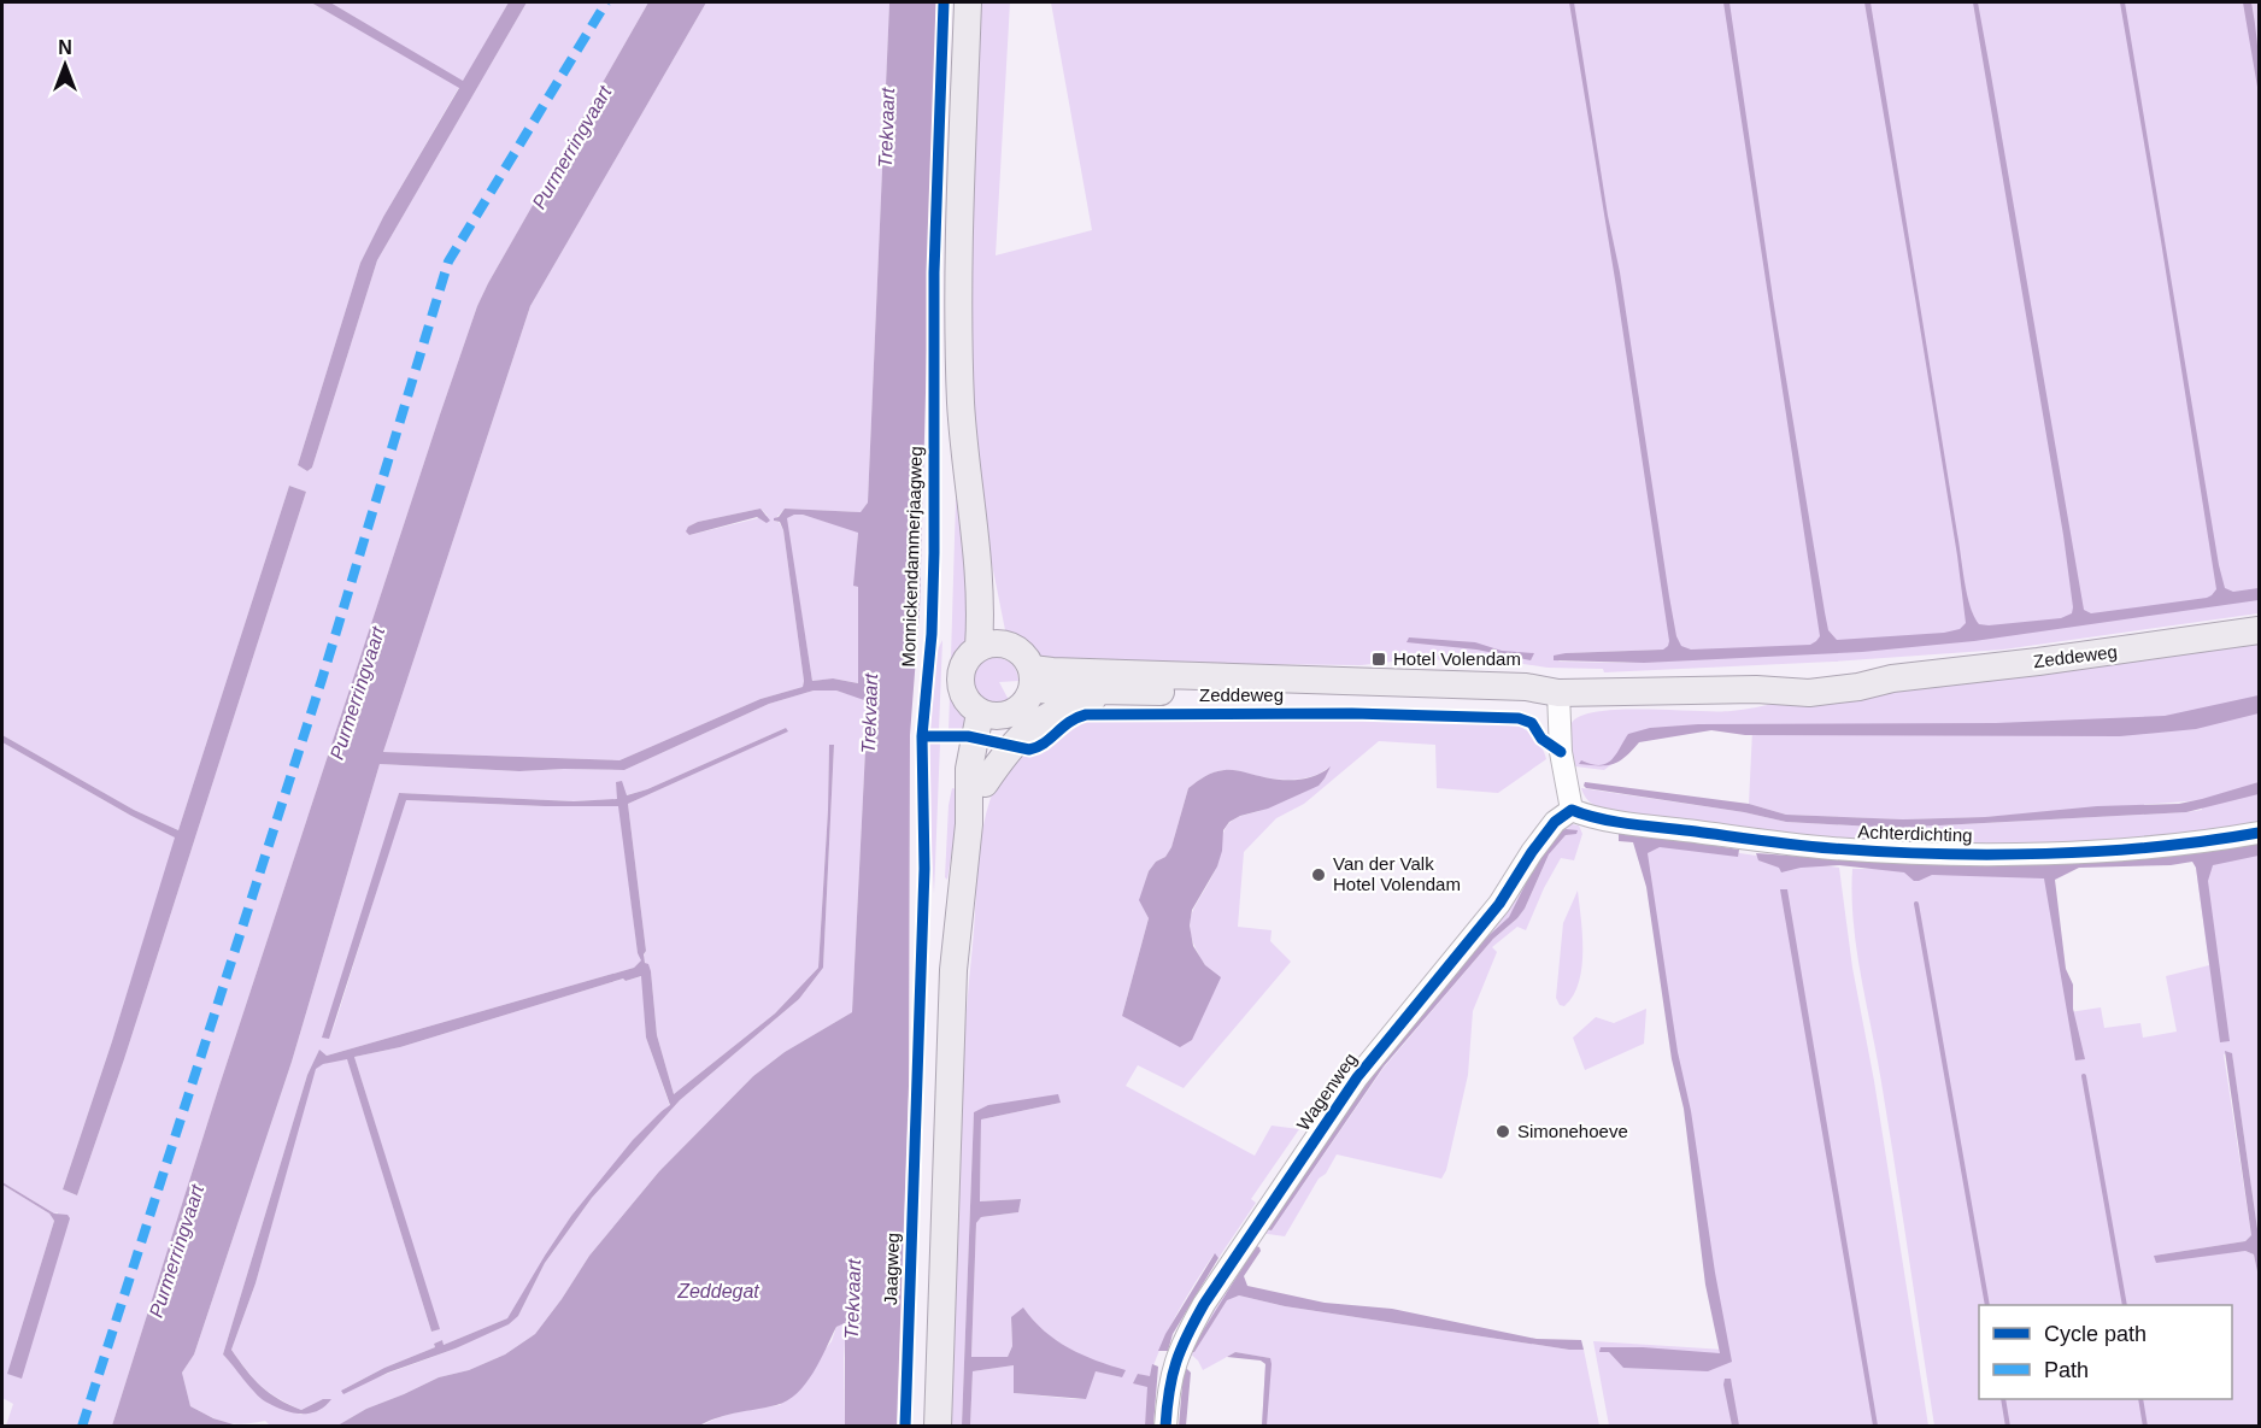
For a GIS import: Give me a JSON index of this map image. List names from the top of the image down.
{
  "streets": {
    "main road": ["Zeddeweg"],
    "street": ["Achterdichting", "Wagenweg"],
    "cycle path": ["Monnickendammerjaagweg"]
  },
  "crossings": [
    ["Achterdichting", "Wagenweg"]
  ],
  "water": ["Trekvaart", "Purmerringvaart", "Zeddegat"],
  "places": {
    "transit": ["Hotel Volendam"],
    "other": ["Van der Valk Hotel Volendam", "Simonehoeve"]
  },
  "legend": ["Cycle path", "Path"],
  "north": "top"
}
